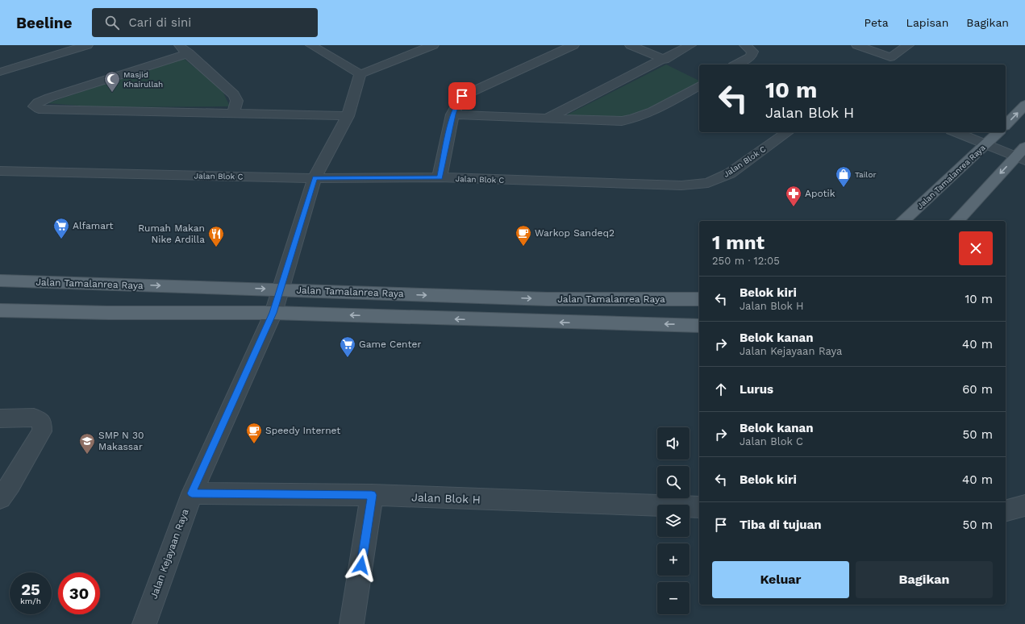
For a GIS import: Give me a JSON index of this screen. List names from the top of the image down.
{
  "streets": {
    "main road": ["Jalan Tamalanrea Raya"],
    "street": ["Jalan Blok C", "Jalan Blok H", "Jalan Kejayaan Raya"]
  },
  "crossings": [
    ["Jalan Blok C", "Jalan Kejayaan Raya"],
    ["Jalan Tamalanrea Raya", "Jalan Kejayaan Raya"],
    ["Jalan Blok H", "Jalan Kejayaan Raya"]
  ],
  "places": {
    "mosque": ["Masjid Khairullah"],
    "shop": ["Tailor"],
    "pharmacy": ["Apotik"],
    "supermarket": ["Alfamart", "Game Center"],
    "cafe": ["Warkop Sandeq2", "Speedy Internet"],
    "restaurant": ["Rumah Makan Nike Ardilla"],
    "school or university": ["SMP N 30 Makassar"]
  },
  "page": {
    "header": "Beeline",
    "search": "Cari di sini",
    "nav": ["Peta", "Lapisan", "Bagikan"],
    "turn": ["10 m", "Jalan Blok H"],
    "heading": ["1 mnt", "250 m · 12:05"],
    "list": [
      {
        "name": "Belok kiri",
        "note": "Jalan Blok H",
        "value": "10 m"
      },
      {
        "name": "Belok kanan",
        "note": "Jalan Kejayaan Raya",
        "value": "40 m"
      },
      {
        "name": "Lurus",
        "value": "60 m"
      },
      {
        "name": "Belok kanan",
        "note": "Jalan Blok C",
        "value": "50 m"
      },
      {
        "name": "Belok kiri",
        "value": "40 m"
      },
      {
        "name": "Tiba di tujuan",
        "value": "50 m"
      }
    ],
    "map_buttons": ["+", "−"],
    "buttons": ["Keluar", "Bagikan"],
    "speed": "25 km/h",
    "limit": "30"
  }
}
